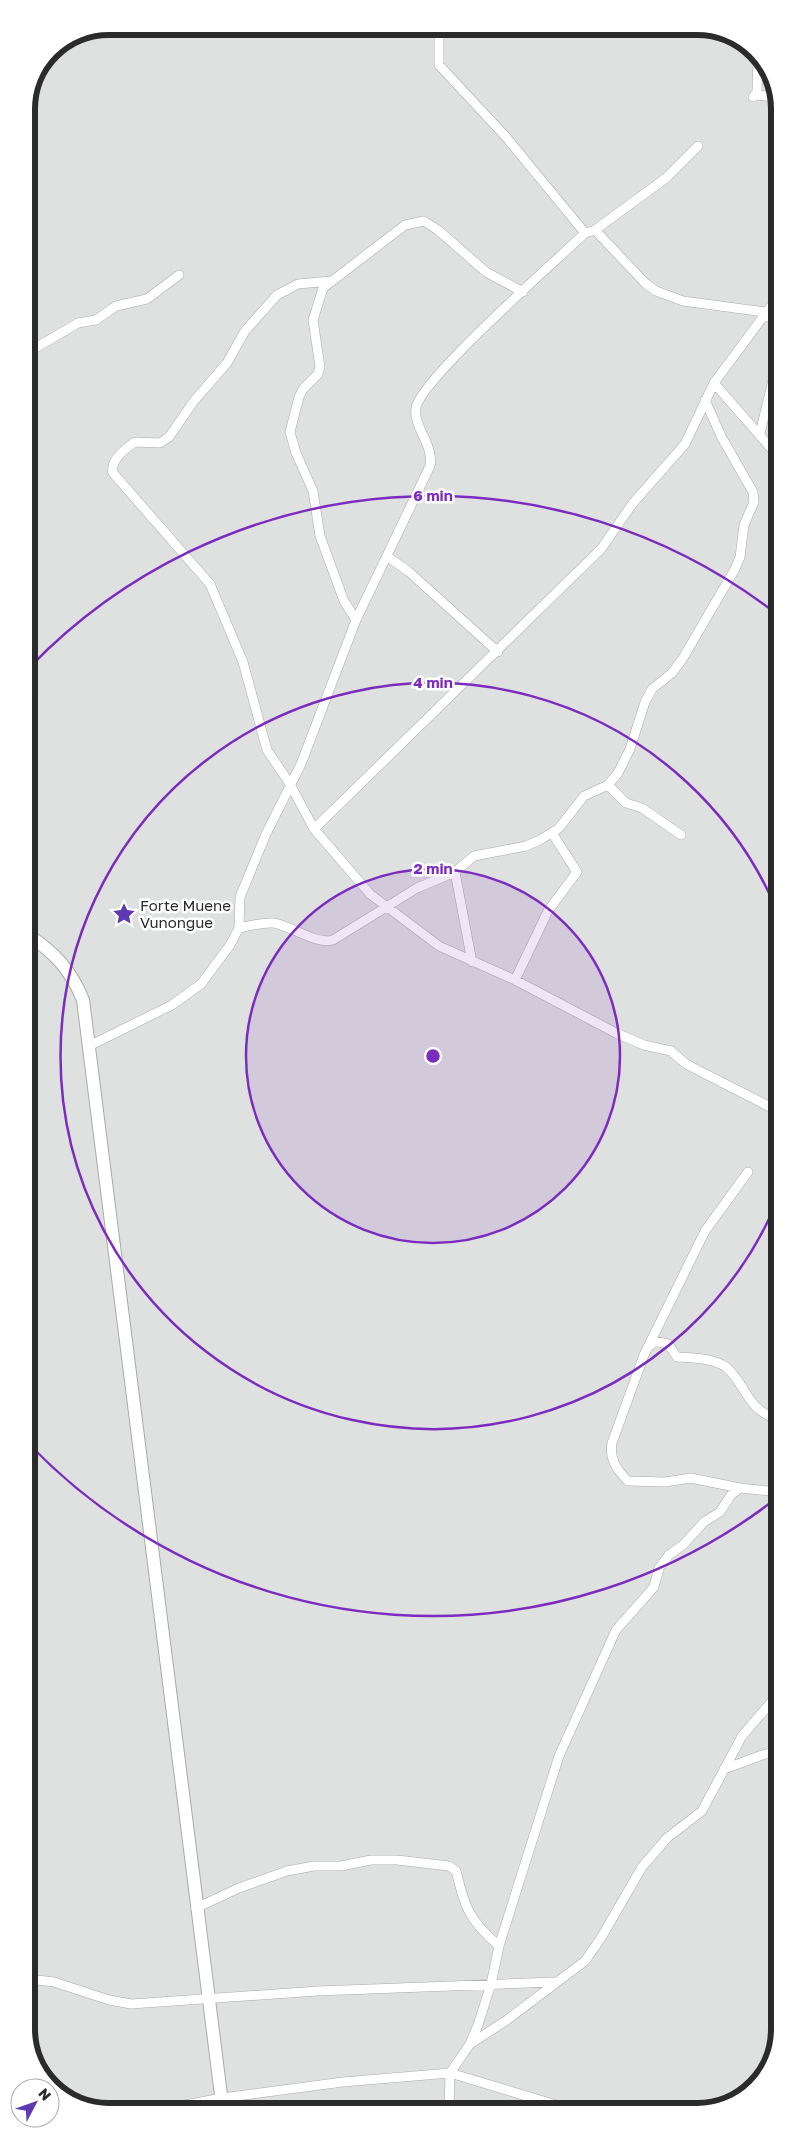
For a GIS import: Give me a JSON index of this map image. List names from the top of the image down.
{
  "places": {
    "place": ["Forte Muene Vunongue"]
  },
  "north": "top right",
  "rings": ["6 min", "4 min", "2 min"]
}
